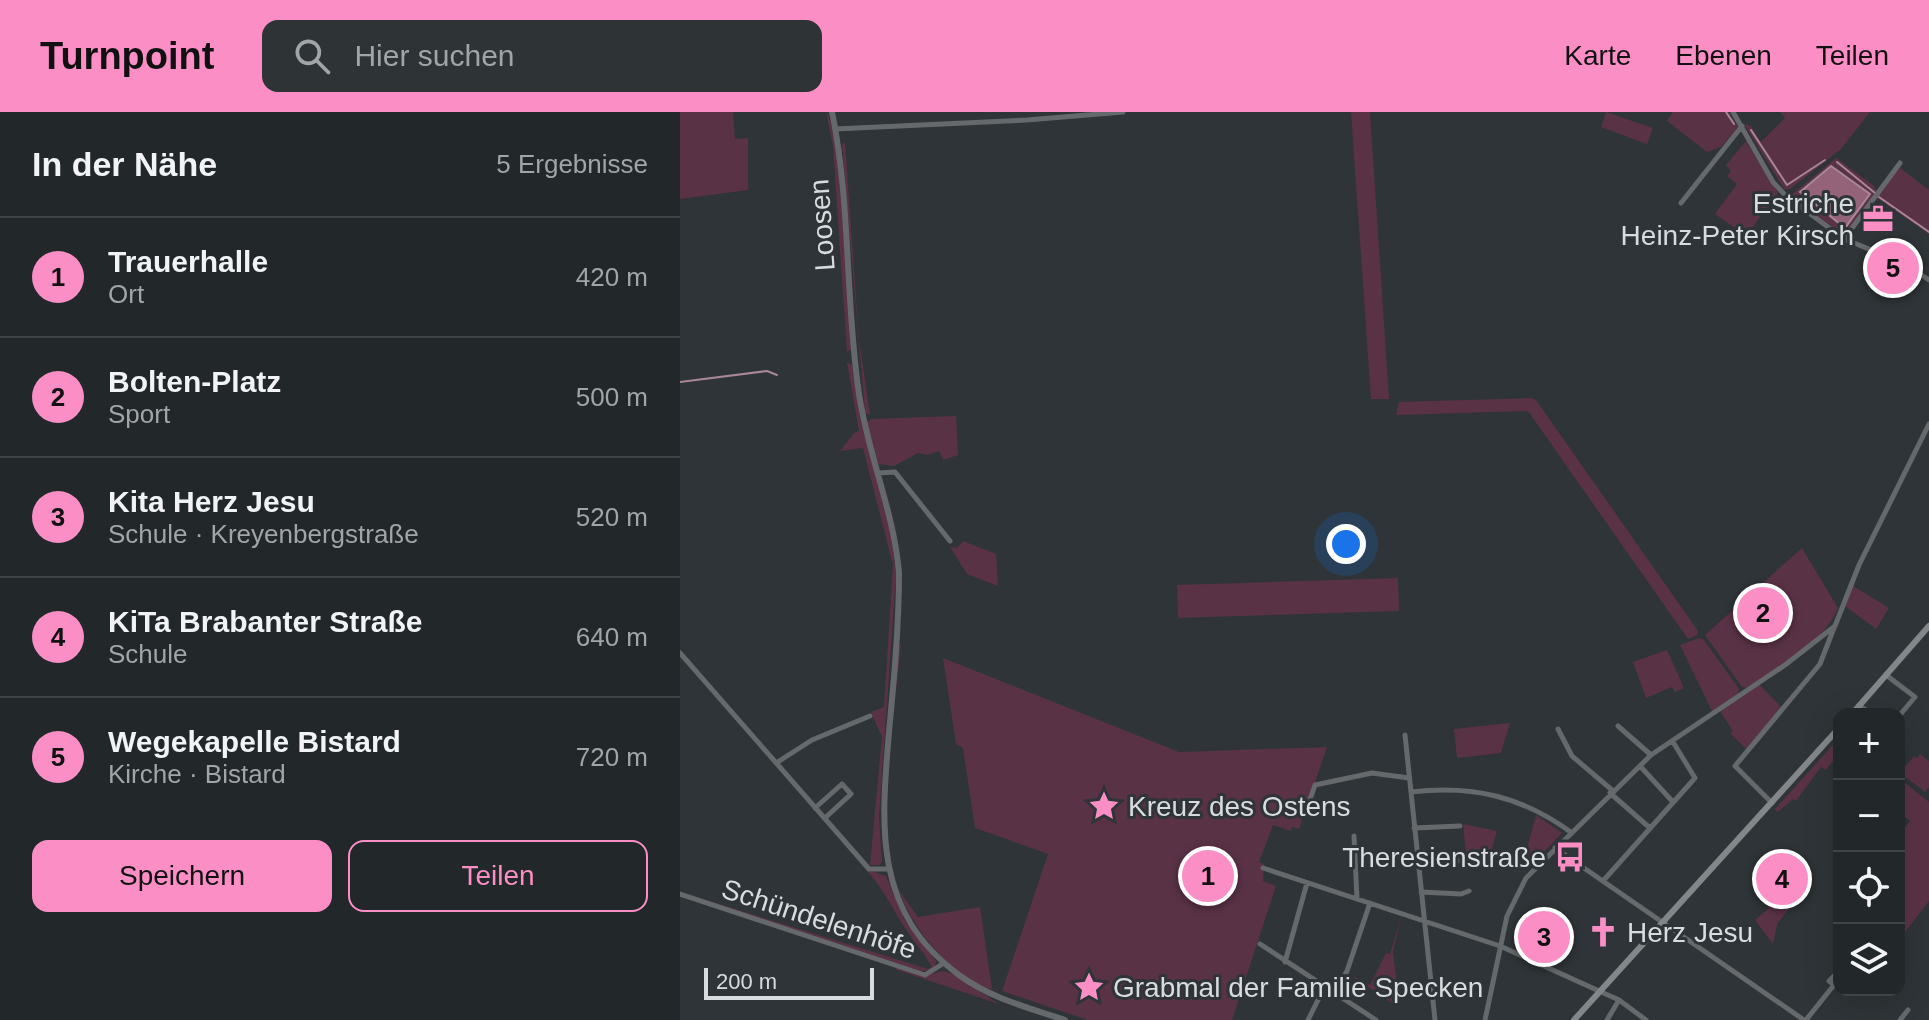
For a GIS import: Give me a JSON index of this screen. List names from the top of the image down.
{
  "streets": {
    "street": ["Loosen", "Schündelenhöfe"]
  },
  "crossings": [
    ["Loosen", "Schündelenhöfe"]
  ],
  "places": {
    "office": ["Estriche Heinz-Peter Kirsch"],
    "place": ["Kreuz des Ostens", "Grabmal der Familie Specken"],
    "bus stop": ["Theresienstraße"],
    "church": ["Herz Jesu"]
  },
  "scale_bar": "200 m",
  "page": {
    "header": "Turnpoint",
    "search": "Hier suchen",
    "nav": ["Karte", "Ebenen", "Teilen"],
    "heading": ["In der Nähe", "5 Ergebnisse"],
    "list": [
      {
        "mark": "1",
        "name": "Trauerhalle",
        "note": "Ort",
        "value": "420 m"
      },
      {
        "mark": "2",
        "name": "Bolten-Platz",
        "note": "Sport",
        "value": "500 m"
      },
      {
        "mark": "3",
        "name": "Kita Herz Jesu",
        "note": "Schule · Kreyenbergstraße",
        "value": "520 m"
      },
      {
        "mark": "4",
        "name": "KiTa Brabanter Straße",
        "note": "Schule",
        "value": "640 m"
      },
      {
        "mark": "5",
        "name": "Wegekapelle Bistard",
        "note": "Kirche · Bistard",
        "value": "720 m"
      }
    ],
    "pins": [
      "5",
      "2",
      "1",
      "4",
      "3"
    ],
    "map_buttons": ["+", "−"],
    "buttons": ["Speichern", "Teilen"],
    "scale": "200 m"
  }
}
